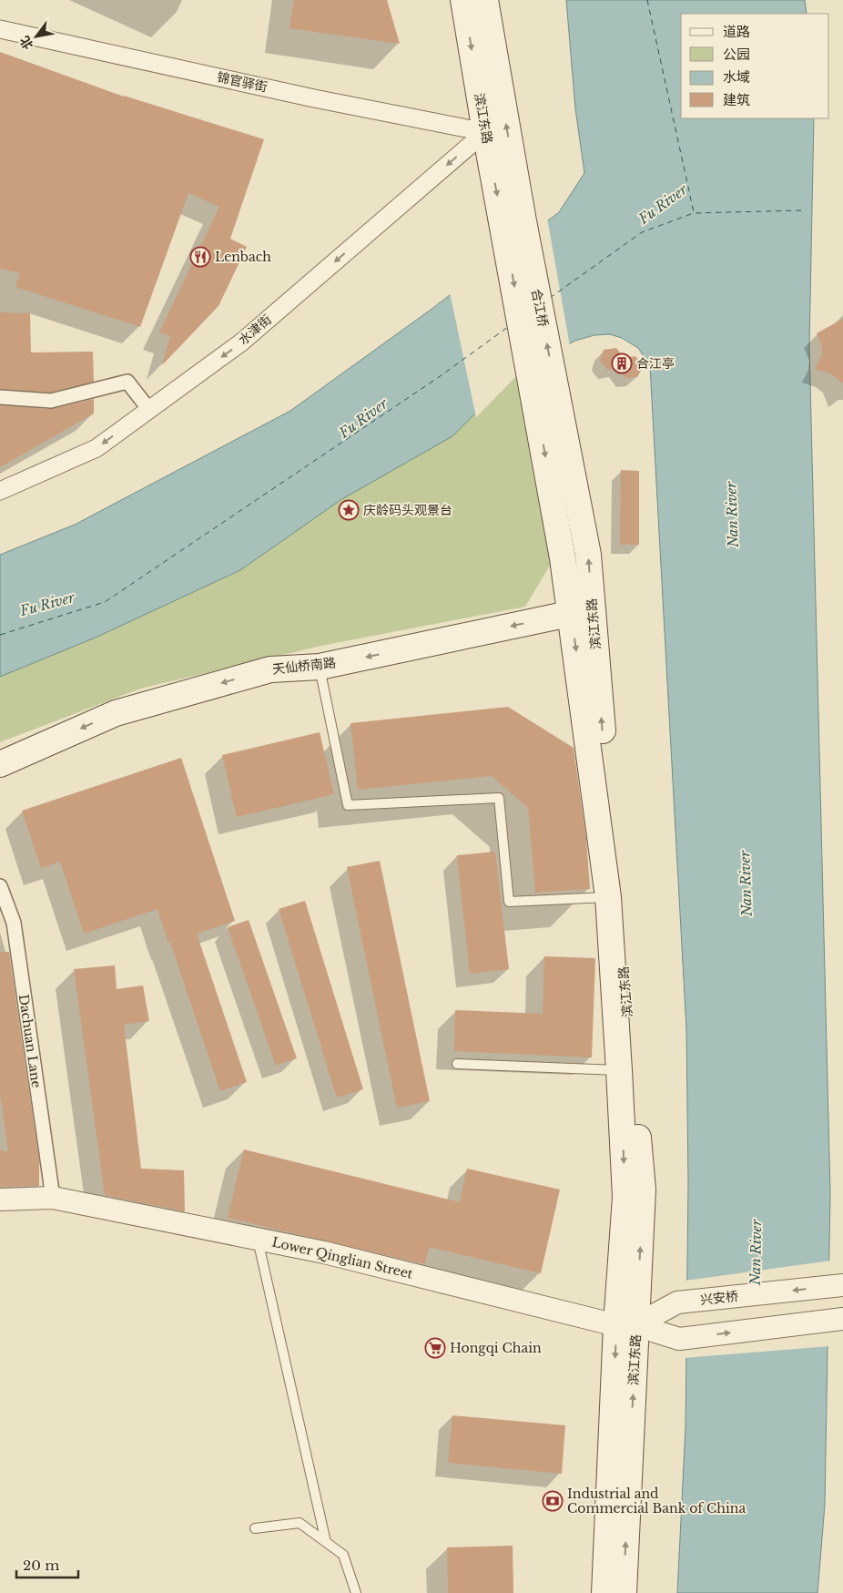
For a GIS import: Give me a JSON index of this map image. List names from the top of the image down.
{
  "streets": {
    "main road": ["滨江东路", "合江桥", "天仙桥南路"],
    "street": [
      "锦官驿街",
      "水津街",
      "Dachuan Lane",
      "Lower Qinglian Street",
      "兴安桥"
    ]
  },
  "crossings": [
    ["锦官驿街", "滨江东路"],
    ["锦官驿街", "水津街"],
    ["滨江东路", "合江桥"],
    ["滨江东路", "水津街"],
    ["滨江东路", "天仙桥南路"],
    ["滨江东路", "Lower Qinglian Street"],
    ["滨江东路", "兴安桥"],
    ["Dachuan Lane", "Lower Qinglian Street"],
    ["Lower Qinglian Street", "兴安桥"]
  ],
  "one_way": ["水津街", "天仙桥南路", "兴安桥"],
  "water": ["Fu River", "Nan River"],
  "places": {
    "restaurant": ["Lenbach"],
    "building": ["合江亭"],
    "place": ["庆龄码头观景台"],
    "supermarket": ["Hongqi Chain"],
    "bank": ["Industrial and Commercial Bank of China"]
  },
  "legend": [
    "道路",
    "公园",
    "水域",
    "建筑"
  ],
  "scale_bar": "20 m",
  "north": "bottom left"
}
